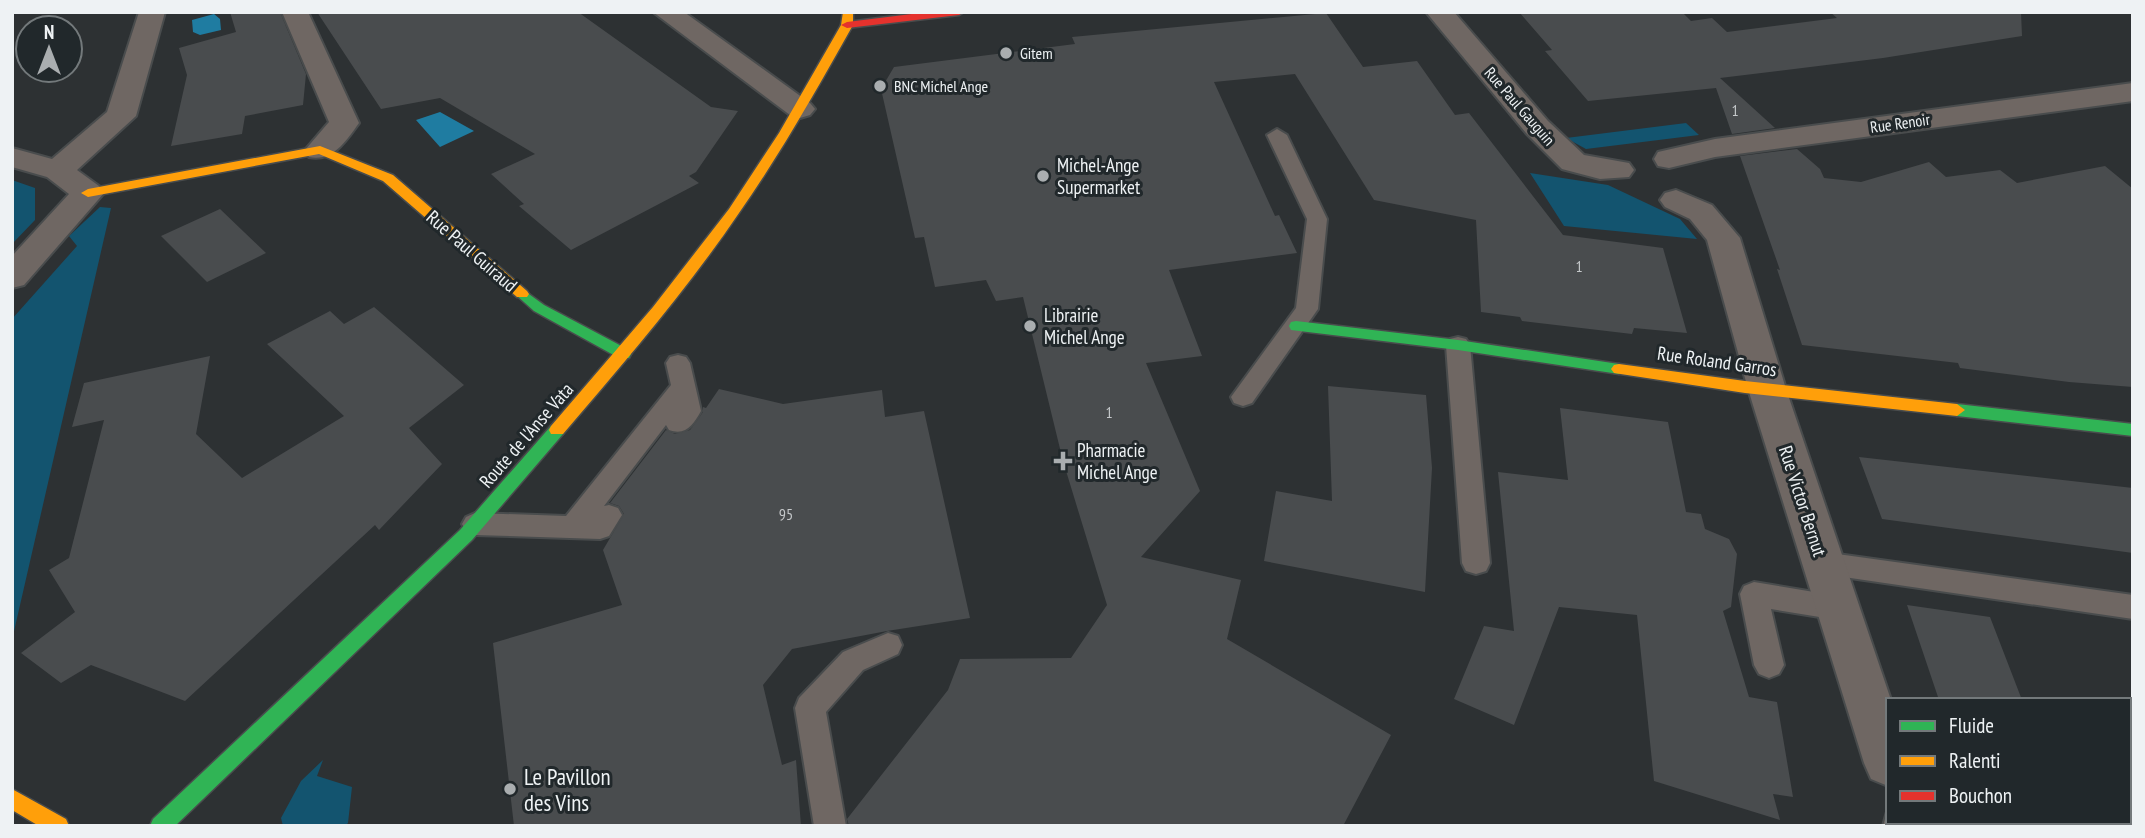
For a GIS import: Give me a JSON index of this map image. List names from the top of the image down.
{
  "streets": {
    "street": [
      "Rue Paul Gauguin",
      "Rue Renoir",
      "Rue Paul Guiraud",
      "Rue Roland Garros",
      "Route de l'Anse Vata",
      "Rue Victor Bernut"
    ]
  },
  "crossings": [
    ["Rue Paul Gauguin", "Rue Victor Bernut"],
    ["Rue Paul Guiraud", "Route de l'Anse Vata"],
    ["Rue Roland Garros", "Rue Victor Bernut"]
  ],
  "places": {
    "other": [
      "Gitem",
      "BNC Michel Ange",
      "Michel-Ange Supermarket",
      "Librairie Michel Ange",
      "Le Pavillon des Vins"
    ],
    "health": ["Pharmacie Michel Ange"]
  },
  "house_numbers": [
    "1",
    "1",
    "1",
    "95"
  ],
  "legend": ["Fluide", "Ralenti", "Bouchon"],
  "north": "top"
}
